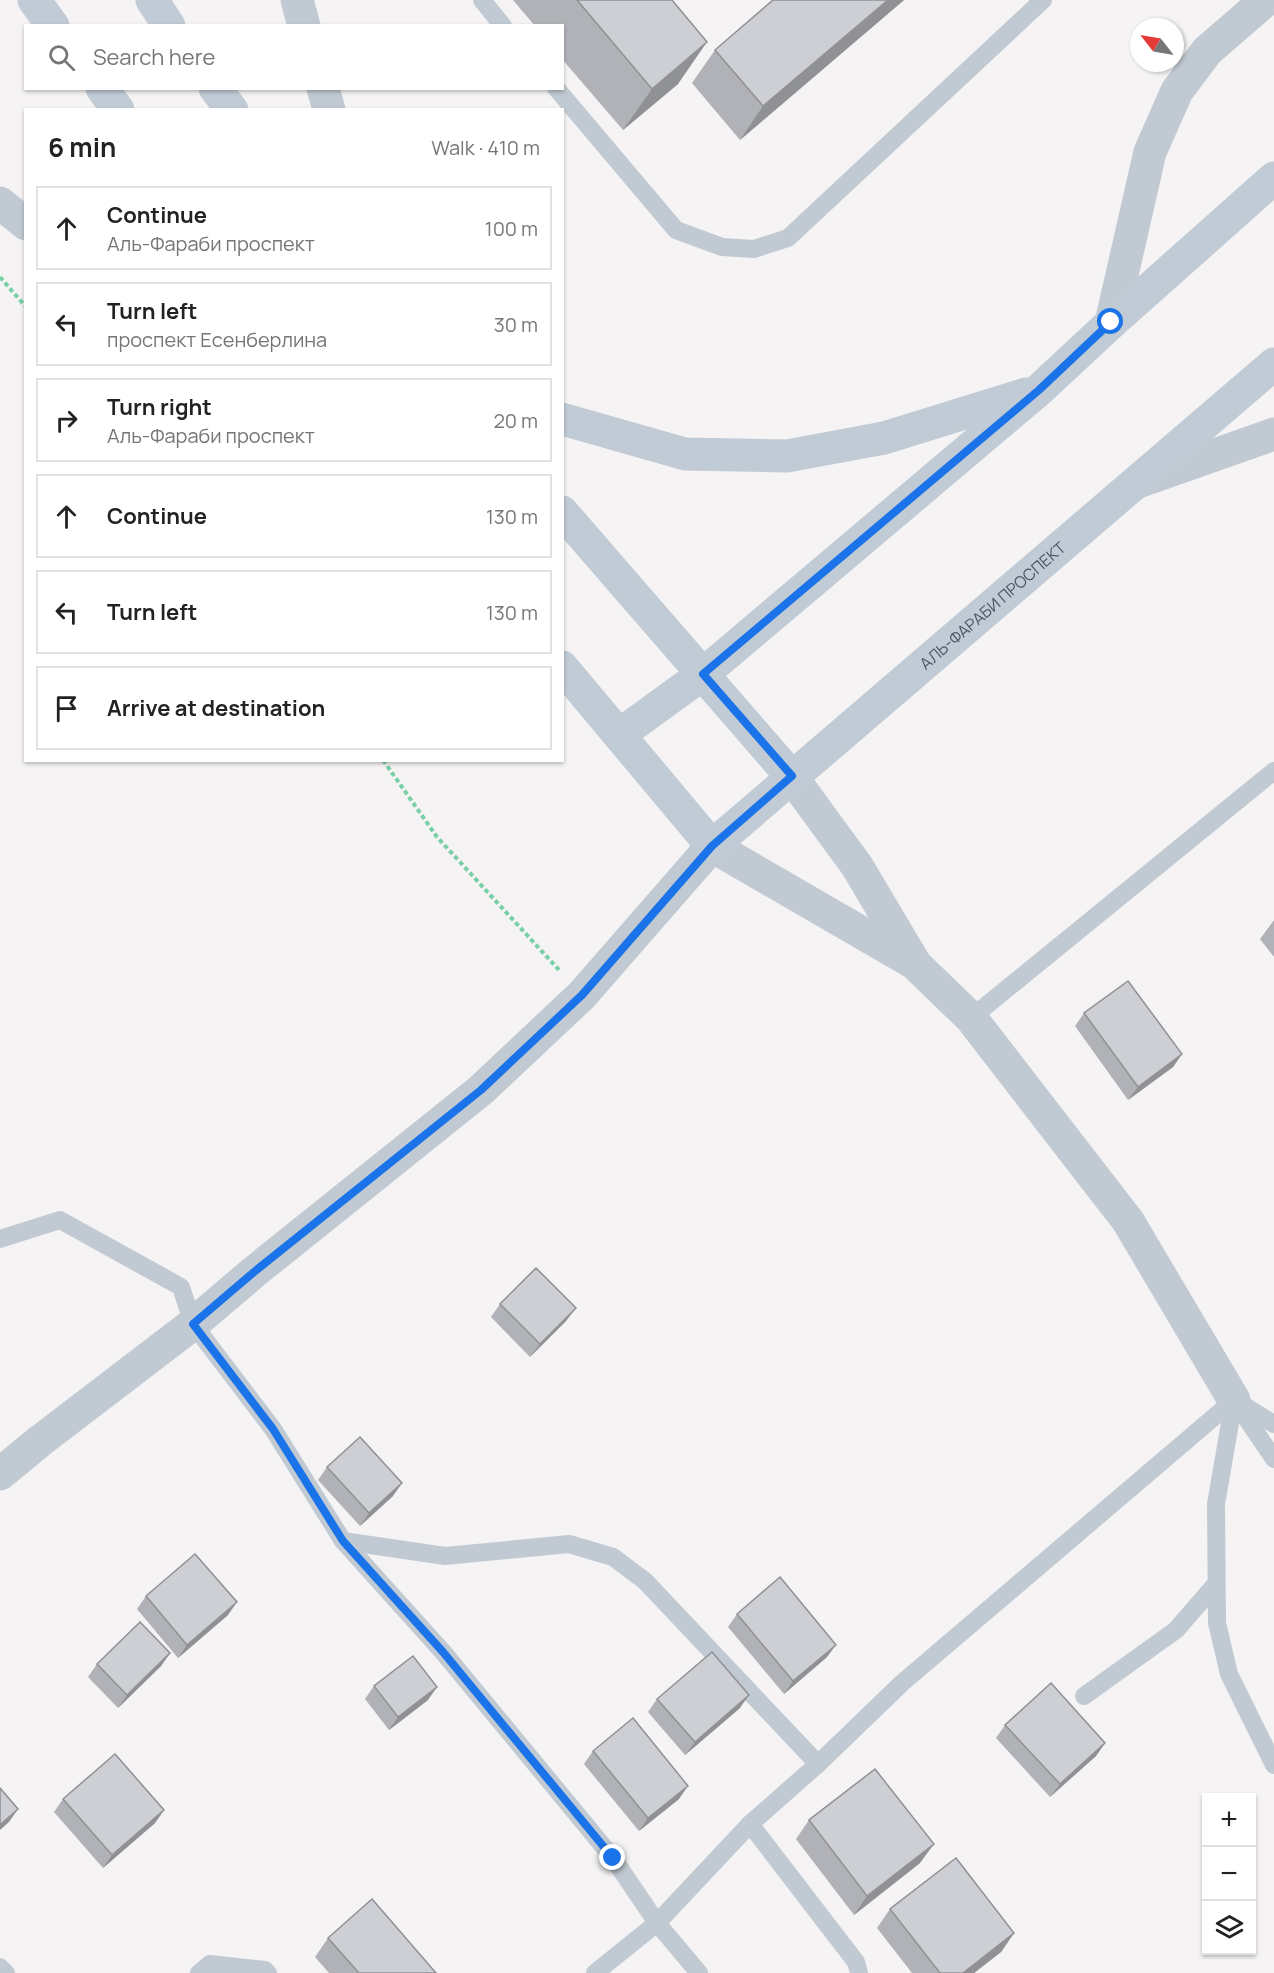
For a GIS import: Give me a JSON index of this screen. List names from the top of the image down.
{
  "streets": {
    "street": ["АЛЬ-ФАРАБИ ПРОСПЕКТ"]
  },
  "north": "top left",
  "page": {
    "search": "Search here",
    "heading": ["6 min", "Walk · 410 m"],
    "list": [
      ["Continue", "Аль-Фараби проспект", "100 m"],
      ["Turn left", "проспект Есенберлина", "30 m"],
      ["Turn right", "Аль-Фараби проспект", "20 m"],
      ["Continue", "130 m"],
      ["Turn left", "130 m"],
      "Arrive at destination"
    ],
    "map_buttons": ["+", "−"]
  }
}
